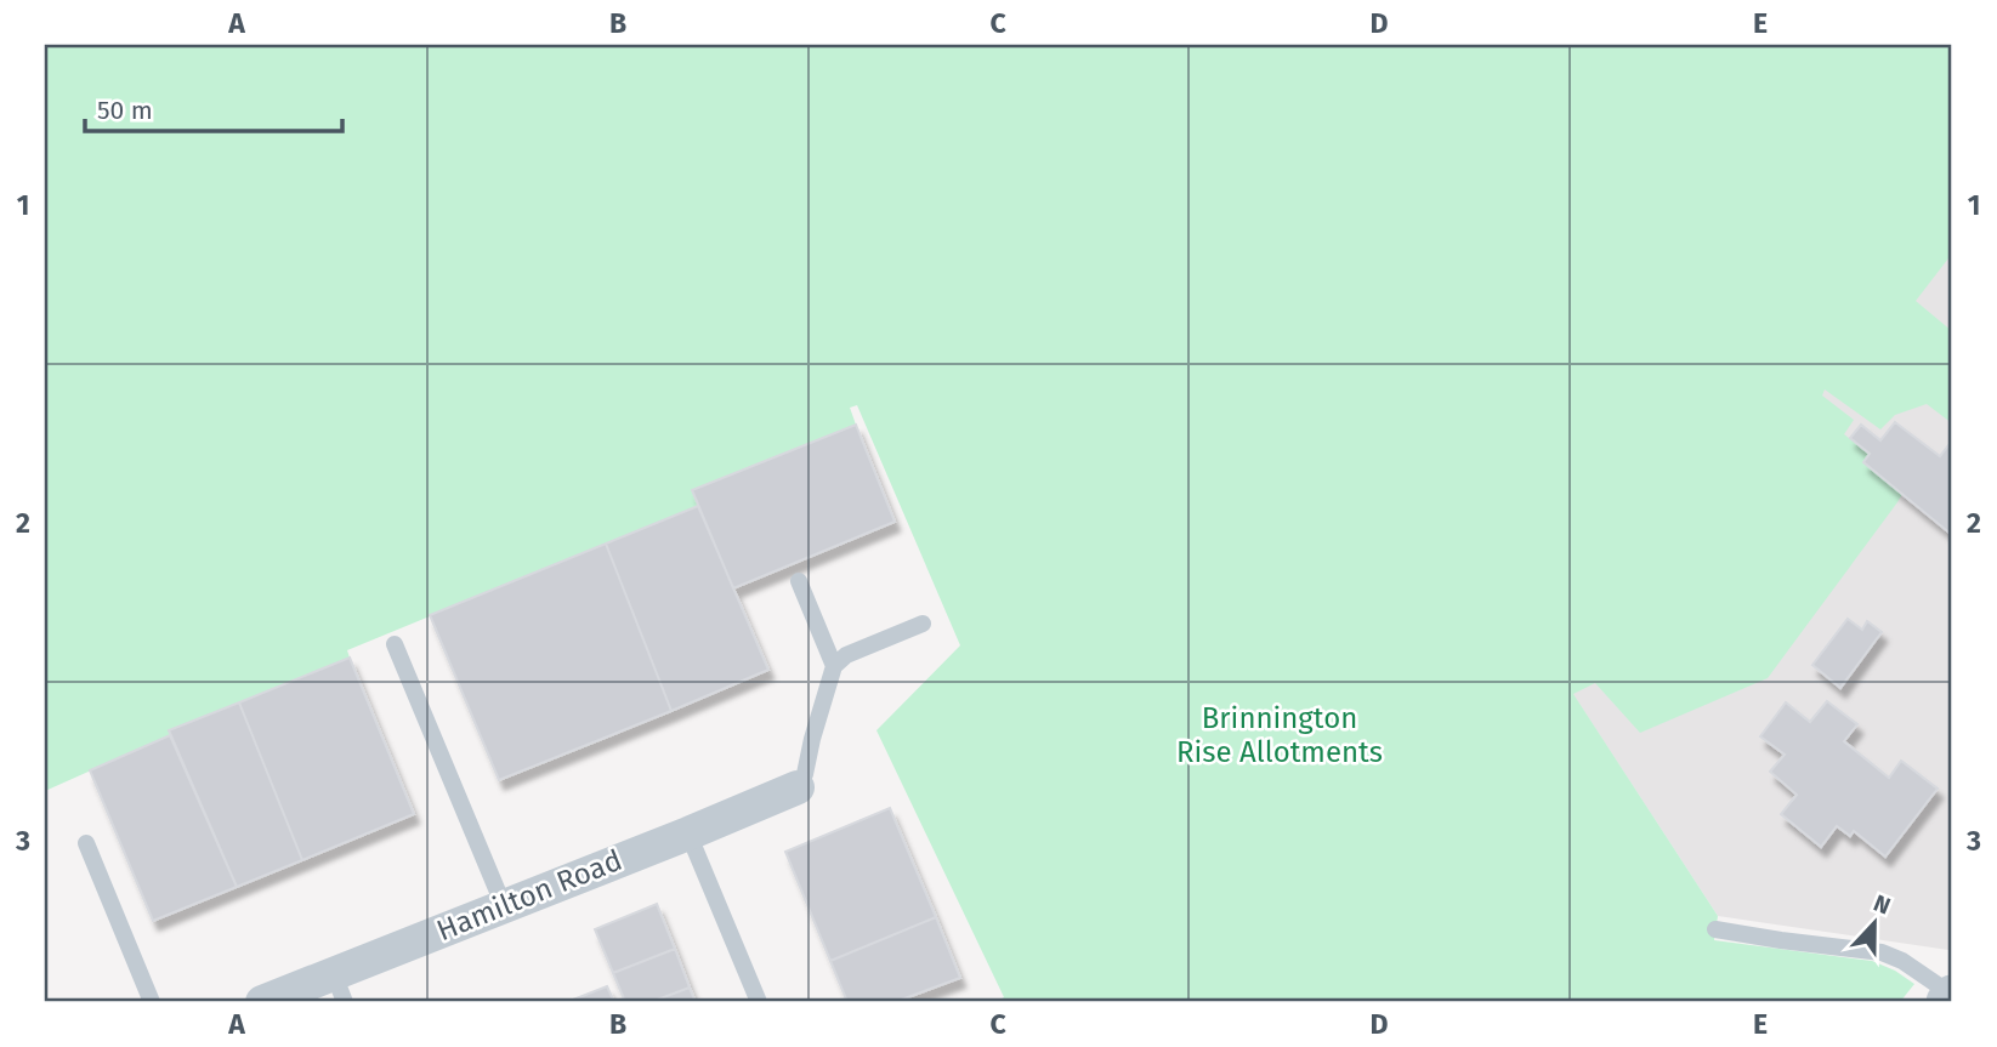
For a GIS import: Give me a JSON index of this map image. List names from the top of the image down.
{
  "streets": {
    "street": ["Hamilton Road"]
  },
  "parks": ["Brinnington Rise Allotments"],
  "scale_bar": "50 m",
  "north": "top",
  "grid": {
    "columns": [
      "A",
      "B",
      "C",
      "D",
      "E"
    ],
    "rows": ["1", "2", "3"]
  }
}
